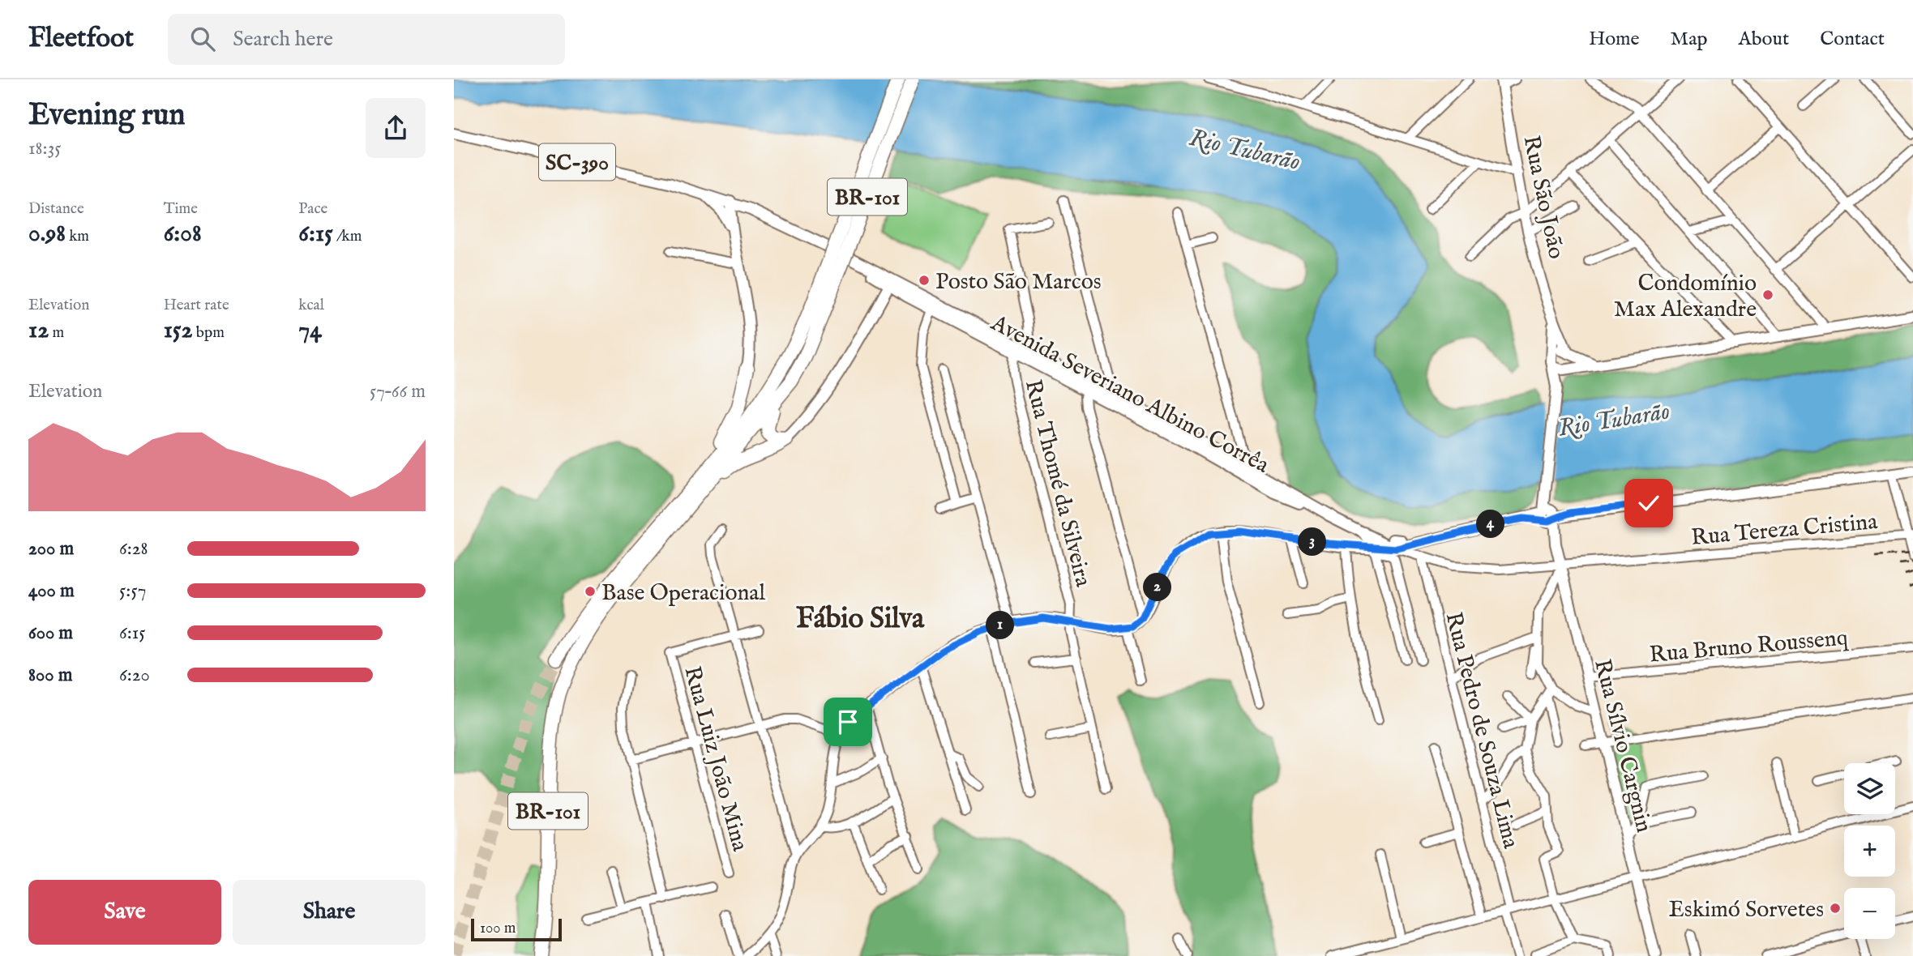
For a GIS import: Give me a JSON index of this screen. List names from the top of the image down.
{
  "streets": {
    "highway": ["BR-101"],
    "main road": [
      "SC-390",
      "Rua São João",
      "Avenida Severiano Albino Corrêa",
      "Rua Sílvio Cargnin"
    ],
    "street": [
      "Rua Thomé da Silveira",
      "Rua Tereza Cristina",
      "Rua Bruno Roussenq",
      "Rua Pedro de Souza Lima",
      "Rua Luiz João Mina"
    ]
  },
  "crossings": [
    ["SC-390", "Avenida Severiano Albino Corrêa"],
    ["Avenida Severiano Albino Corrêa", "Rua Thomé da Silveira"],
    ["Avenida Severiano Albino Corrêa", "Rua Tereza Cristina"],
    ["Rua Tereza Cristina", "Rua Pedro de Souza Lima"],
    ["Rua Tereza Cristina", "Rua Sílvio Cargnin"],
    ["Rua Bruno Roussenq", "Rua Sílvio Cargnin"]
  ],
  "districts": ["Fábio Silva"],
  "water": ["Rio Tubarão"],
  "places": [
    "Posto São Marcos",
    "Condomínio Max Alexandre",
    "Base Operacional",
    "Eskimó Sorvetes"
  ],
  "scale_bar": "100 m",
  "page": {
    "header": "Fleetfoot",
    "search": "Search here",
    "nav": [
      "Home",
      "Map",
      "About",
      "Contact"
    ],
    "heading": ["Evening run", "18:35"],
    "stats": [
      ["Distance", "0.98 km"],
      ["Time", "6:08"],
      ["Pace", "6:15 /km"],
      ["Elevation", "12 m"],
      ["Heart rate", "152 bpm"],
      ["kcal", "74"]
    ],
    "chart": ["Elevation", "57–66 m"],
    "pins": [
      "4",
      "3",
      "2",
      "1"
    ],
    "list": [
      {
        "name": "200 m",
        "note": "6:28"
      },
      {
        "name": "400 m",
        "note": "5:57"
      },
      {
        "name": "600 m",
        "note": "6:15"
      },
      {
        "name": "800 m",
        "note": "6:20"
      }
    ],
    "map_buttons": ["+", "−"],
    "buttons": ["Save", "Share"],
    "scale": "100 m"
  }
}
